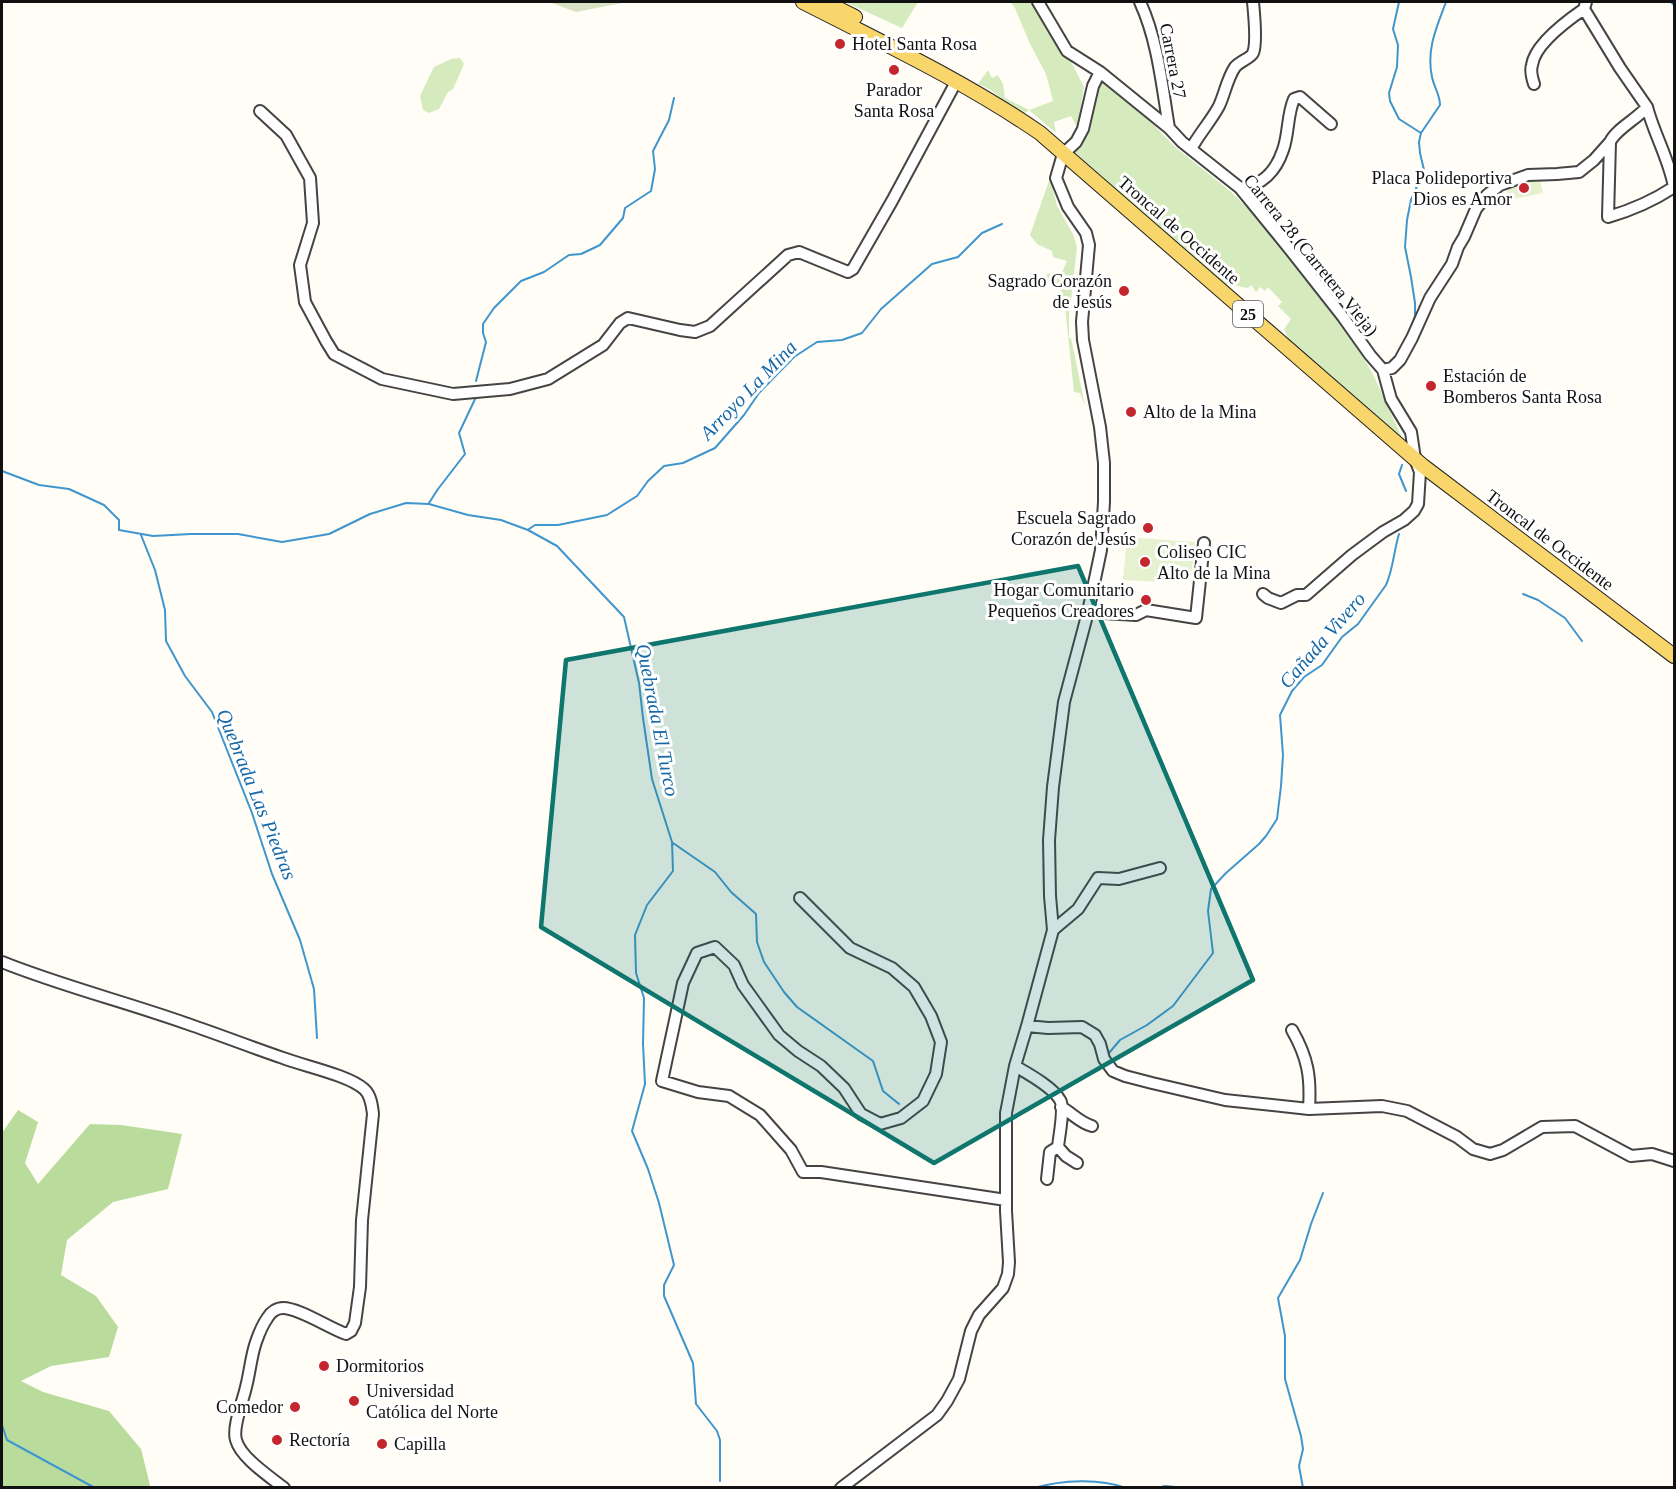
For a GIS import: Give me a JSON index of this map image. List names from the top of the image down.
{
  "streets": {
    "main road": ["Troncal de Occidente", "25"],
    "street": ["Carrera 27", "Carrera 28 (Carretera Vieja)"]
  },
  "crossings": [
    ["Carrera 27", "Carrera 28 (Carretera Vieja)"],
    ["Troncal de Occidente", "Carrera 28 (Carretera Vieja)"]
  ],
  "water": [
    "Arroyo La Mina",
    "Cañada Vivero",
    "Quebrada El Turco",
    "Quebrada Las Piedras"
  ],
  "places": [
    "Hotel Santa Rosa",
    "Parador Santa Rosa",
    "Placa Polideportiva Dios es Amor",
    "Sagrado Corazón de Jesús",
    "Estación de Bomberos Santa Rosa",
    "Alto de la Mina",
    "Escuela Sagrado Corazón de Jesús",
    "Coliseo CIC Alto de la Mina",
    "Hogar Comunitario Pequeños Creadores",
    "Dormitorios",
    "Universidad Católica del Norte",
    "Comedor",
    "Rectoría",
    "Capilla"
  ]
}
